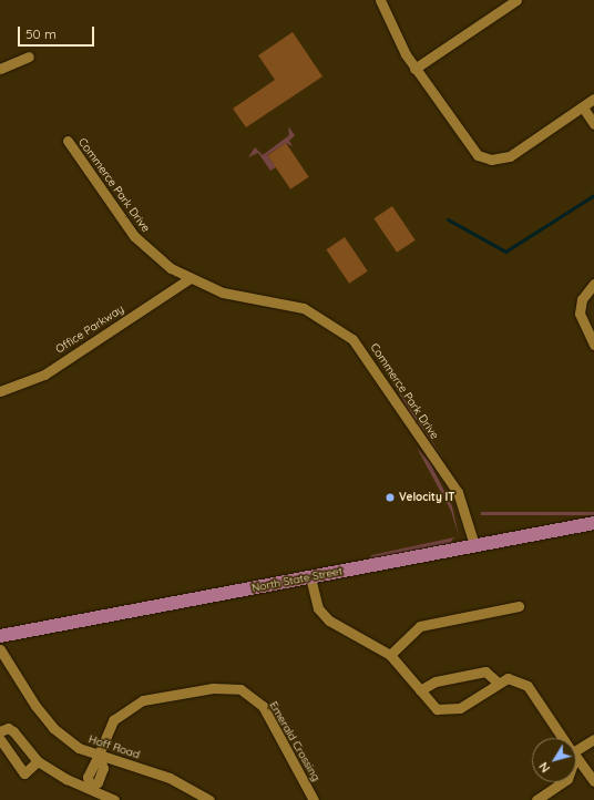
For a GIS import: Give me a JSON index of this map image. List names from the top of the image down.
{
  "streets": {
    "main road": ["North State Street"],
    "street": [
      "Commerce Park Drive",
      "Office Parkway",
      "Emerald Crossing",
      "Hoff Road"
    ]
  },
  "crossings": [
    ["Commerce Park Drive", "Office Parkway"],
    ["Commerce Park Drive", "North State Street"],
    ["Emerald Crossing", "Hoff Road"]
  ],
  "places": ["Velocity IT"],
  "scale_bar": "50 m",
  "north": "bottom left"
}
